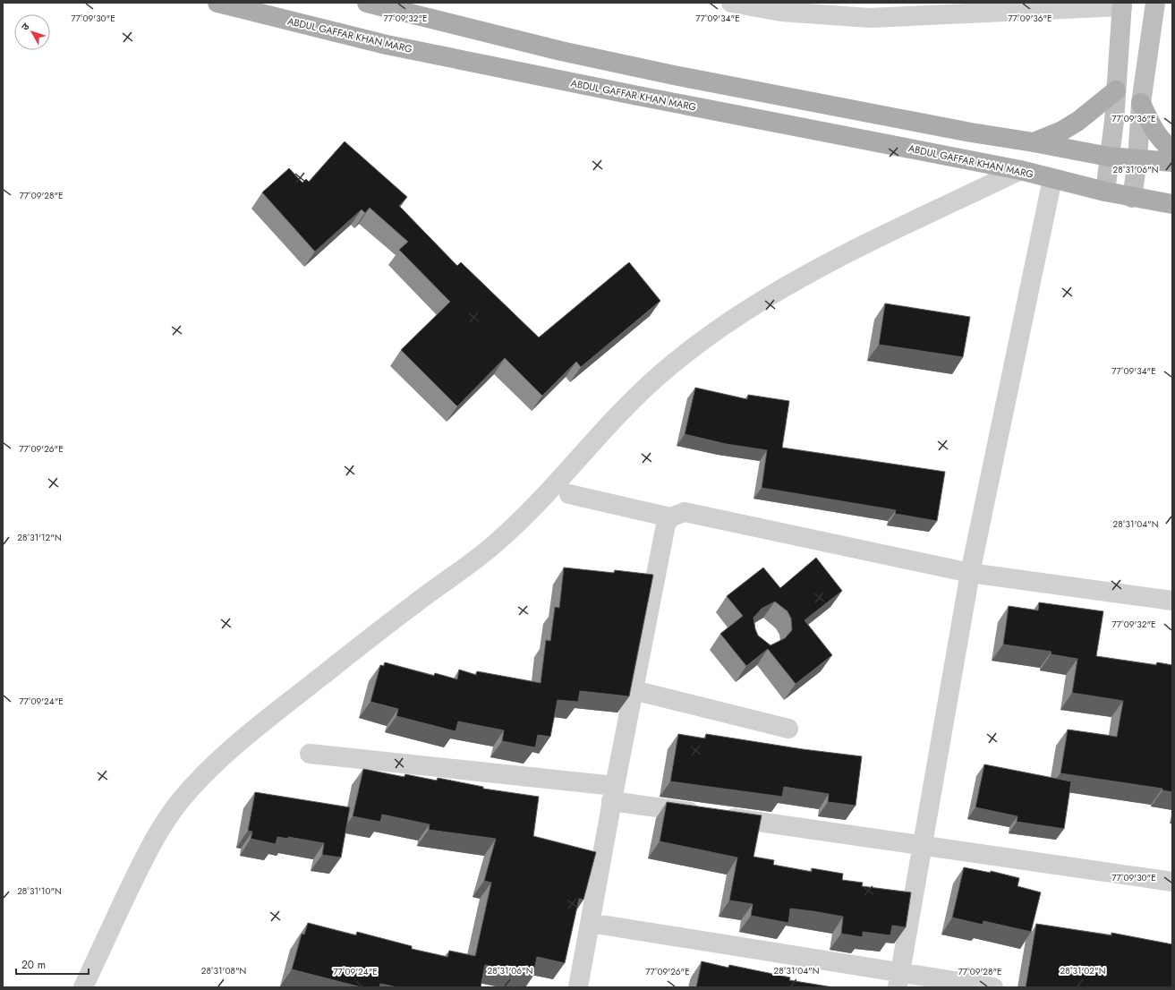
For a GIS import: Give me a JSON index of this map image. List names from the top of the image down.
{
  "streets": {
    "main road": ["ABDUL GAFFAR KHAN MARG"]
  },
  "scale_bar": "20 m",
  "north": "top left",
  "coordinates": [
    "77°09'32\"E",
    "77°09'36\"E",
    "77°09'30\"E",
    "77°09'34\"E",
    "28°31'06\"N",
    "77°09'28\"E",
    "77°09'26\"E",
    "28°31'04\"N",
    "28°31'12\"N",
    "77°09'24\"E",
    "28°31'10\"N",
    "28°31'08\"N",
    "28°31'02\"N"
  ]
}
